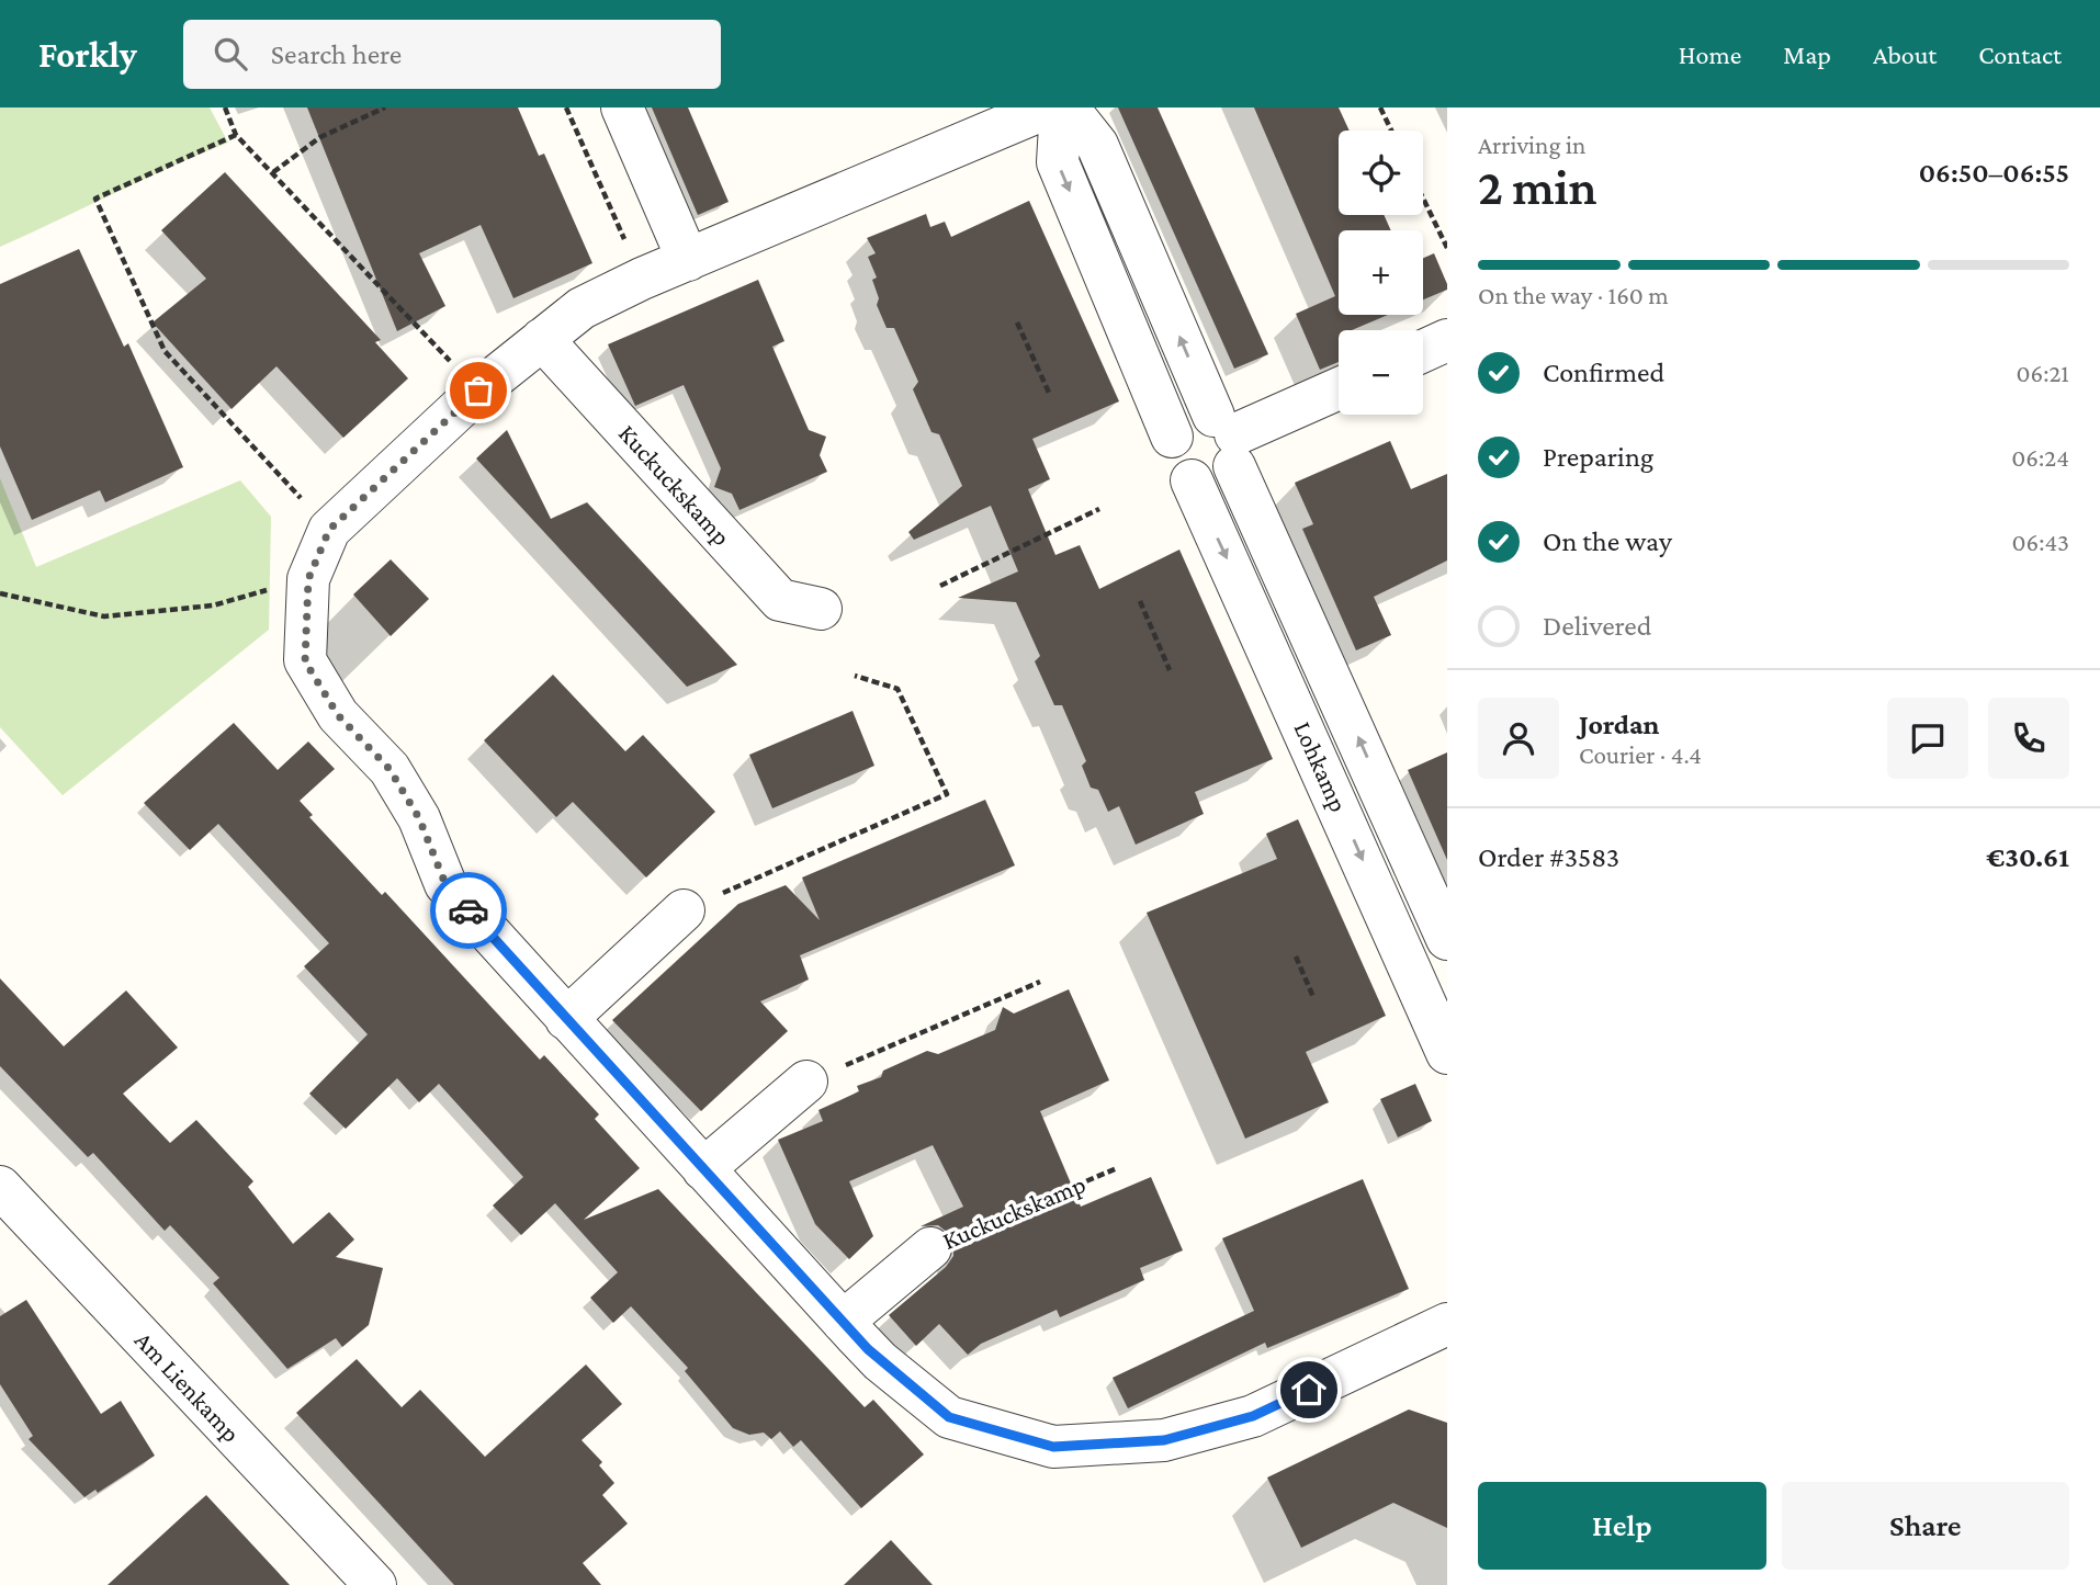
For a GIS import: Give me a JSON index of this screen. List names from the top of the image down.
{
  "streets": {
    "street": ["Kuckuckskamp", "Lohkamp", "Am Lienkamp"]
  },
  "page": {
    "header": "Forkly",
    "search": "Search here",
    "nav": [
      "Home",
      "Map",
      "About",
      "Contact"
    ],
    "heading": ["2 min", "Arriving in", "06:50–06:55"],
    "panel": [
      "Jordan",
      "Courier · 4.4",
      "Order #3583",
      "€30.61"
    ],
    "map_buttons": ["+", "−"],
    "bar": "On the way · 160 m",
    "list": [
      ["Confirmed", "06:21"],
      ["Preparing", "06:24"],
      ["On the way", "06:43"],
      "Delivered"
    ],
    "buttons": ["Help", "Share"]
  }
}
